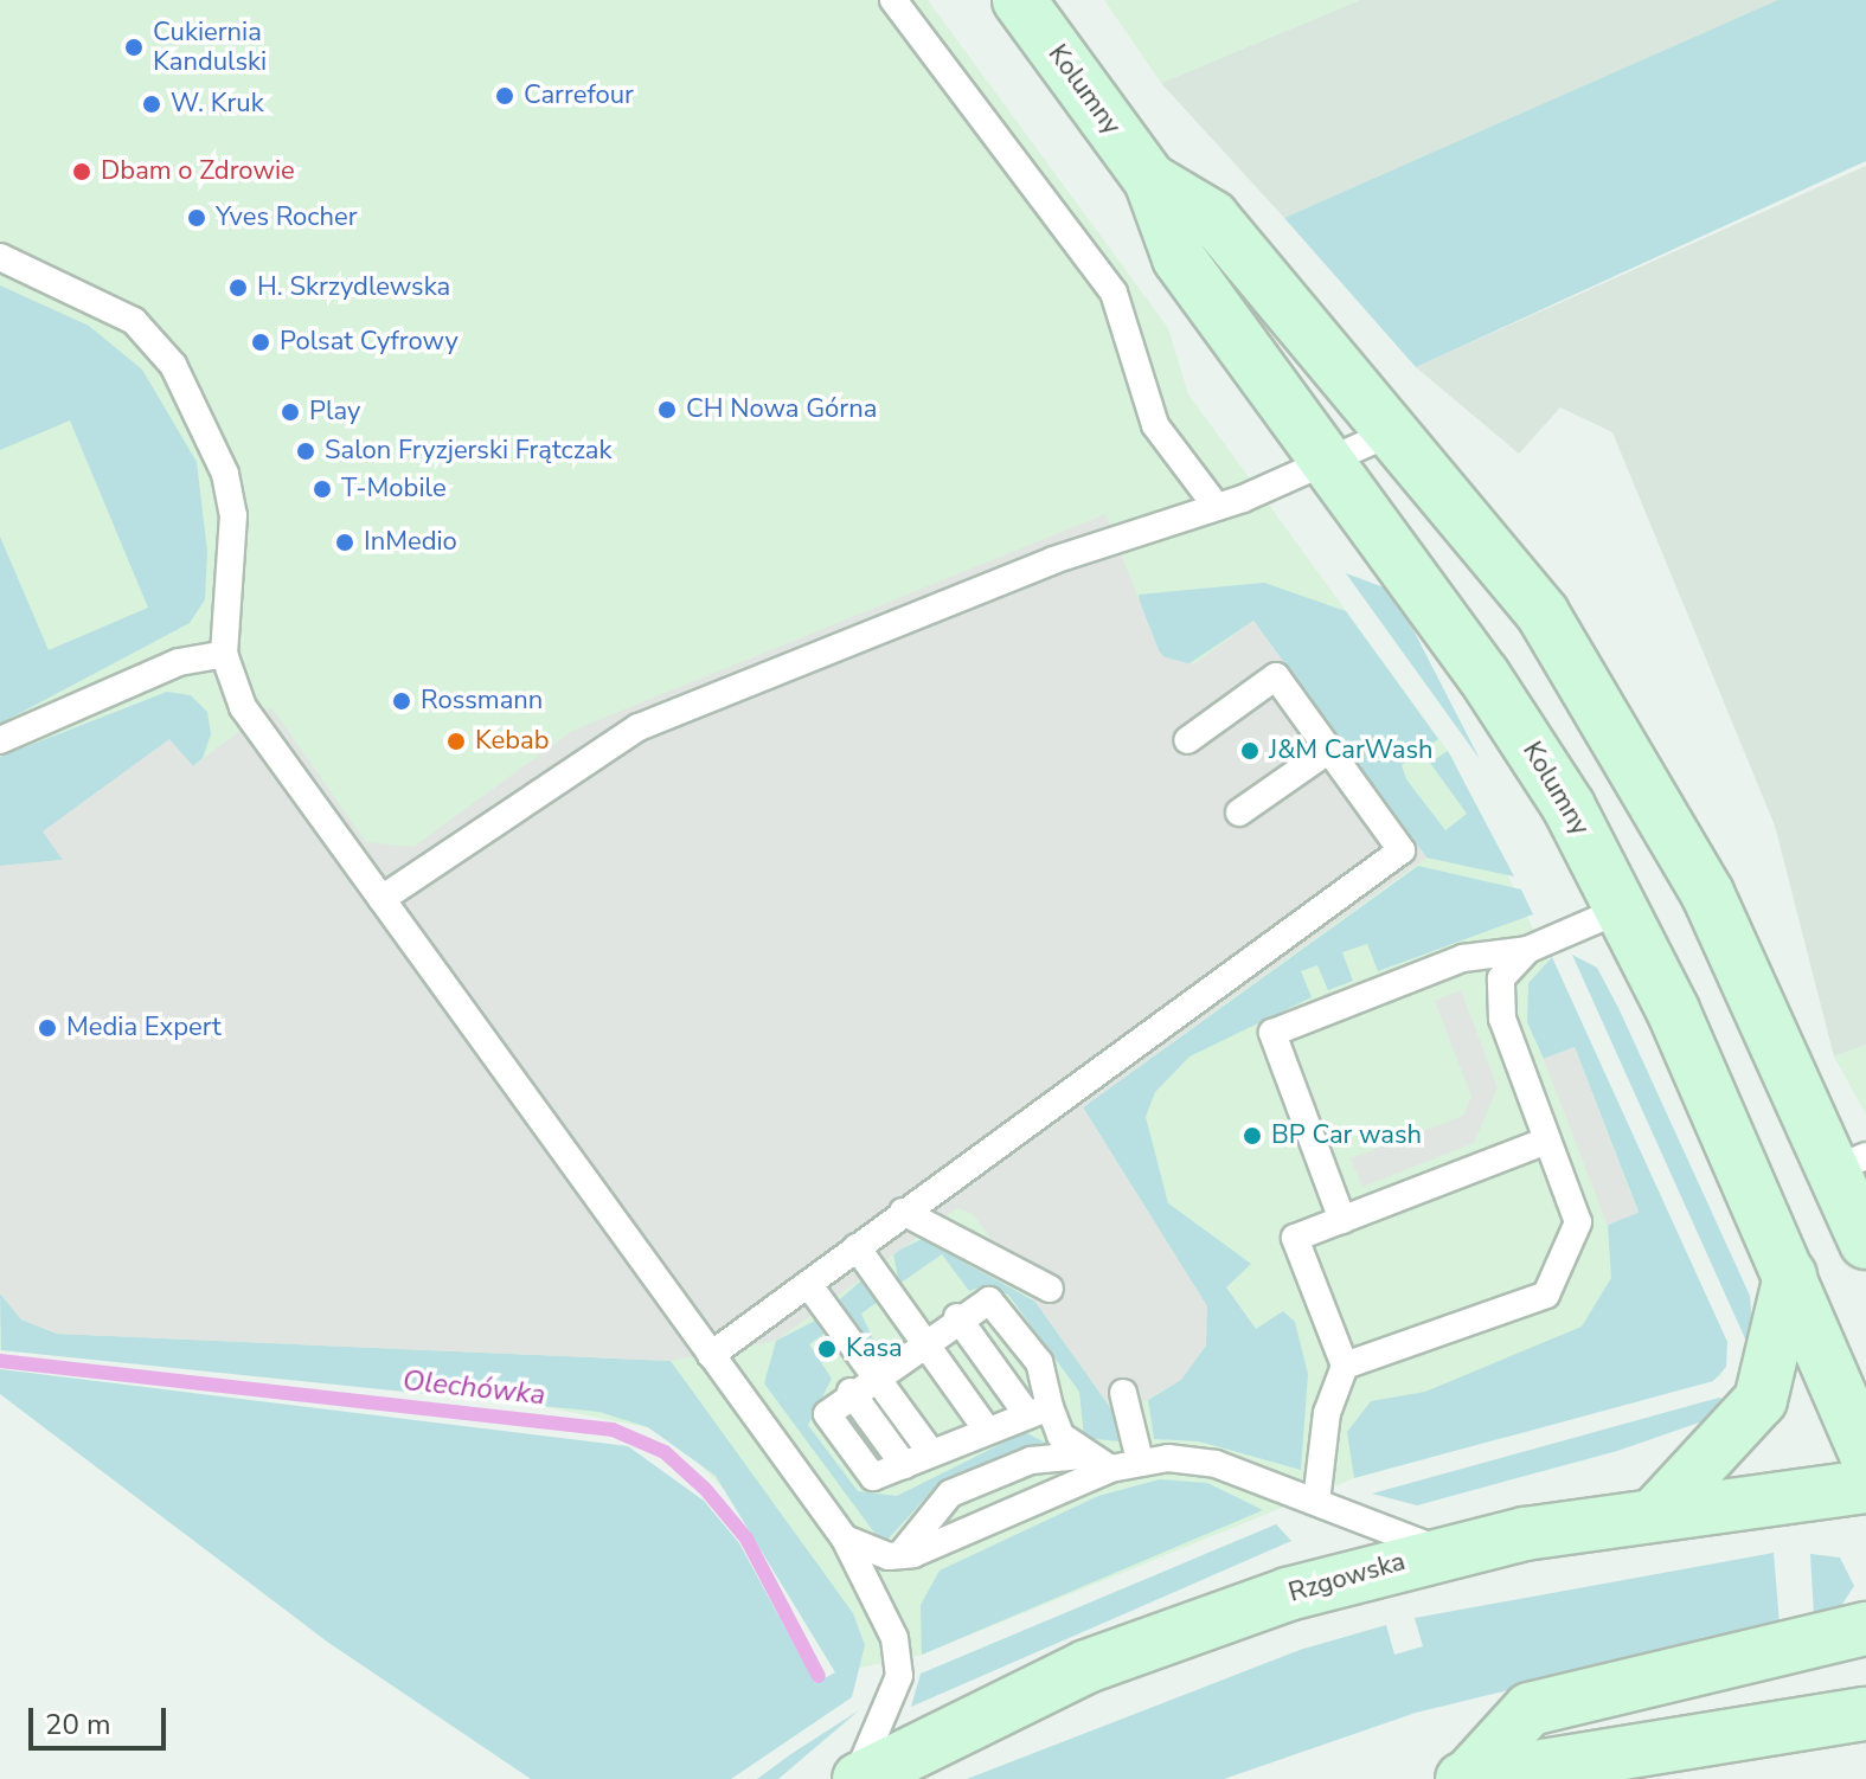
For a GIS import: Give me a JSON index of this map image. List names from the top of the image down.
{
  "streets": {
    "street": ["Kolumny", "Rzgowska"]
  },
  "water": ["Olechówka"],
  "places": [
    "Cukiernia Kandulski",
    "Carrefour",
    "W. Kruk",
    "Dbam o Zdrowie",
    "Yves Rocher",
    "H. Skrzydlewska",
    "Polsat Cyfrowy",
    "CH Nowa Górna",
    "Play",
    "Salon Fryzjerski Frątczak",
    "T-Mobile",
    "InMedio",
    "Rossmann",
    "Kebab",
    "J&M CarWash",
    "Media Expert",
    "BP Car wash",
    "Kasa"
  ],
  "scale_bar": "20 m"
}
